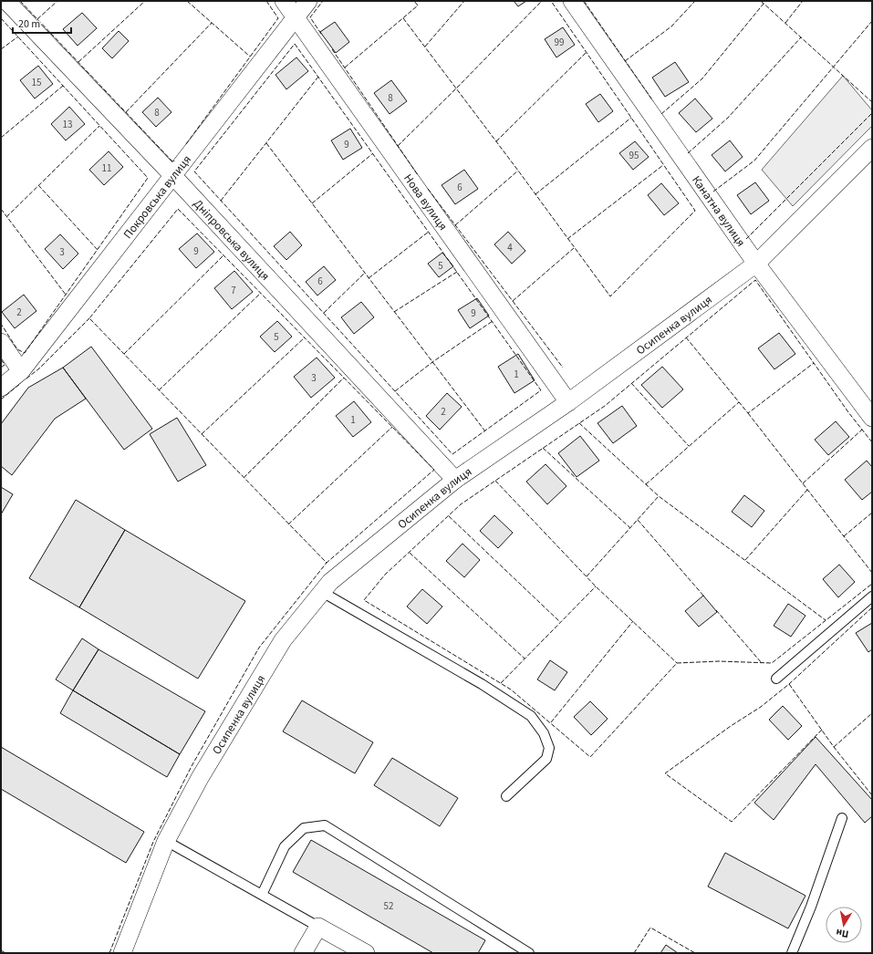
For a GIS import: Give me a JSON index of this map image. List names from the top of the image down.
{
  "streets": {
    "street": [
      "Покровська вулиця",
      "Нова вулиця",
      "Канатна вулиця",
      "Дніпровська вулиця",
      "Осипенка вулиця"
    ]
  },
  "crossings": [
    ["Покровська вулиця", "Нова вулиця"],
    ["Покровська вулиця", "Дніпровська вулиця"],
    ["Нова вулиця", "Осипенка вулиця"],
    ["Канатна вулиця", "Осипенка вулиця"],
    ["Дніпровська вулиця", "Осипенка вулиця"]
  ],
  "house_numbers": [
    "99",
    "15",
    "8",
    "8",
    "13",
    "9",
    "95",
    "11",
    "6",
    "4",
    "9",
    "3",
    "5",
    "6",
    "7",
    "2",
    "9",
    "5",
    "1",
    "3",
    "2",
    "1",
    "52"
  ],
  "scale_bar": "20 m",
  "north": "bottom"
}
